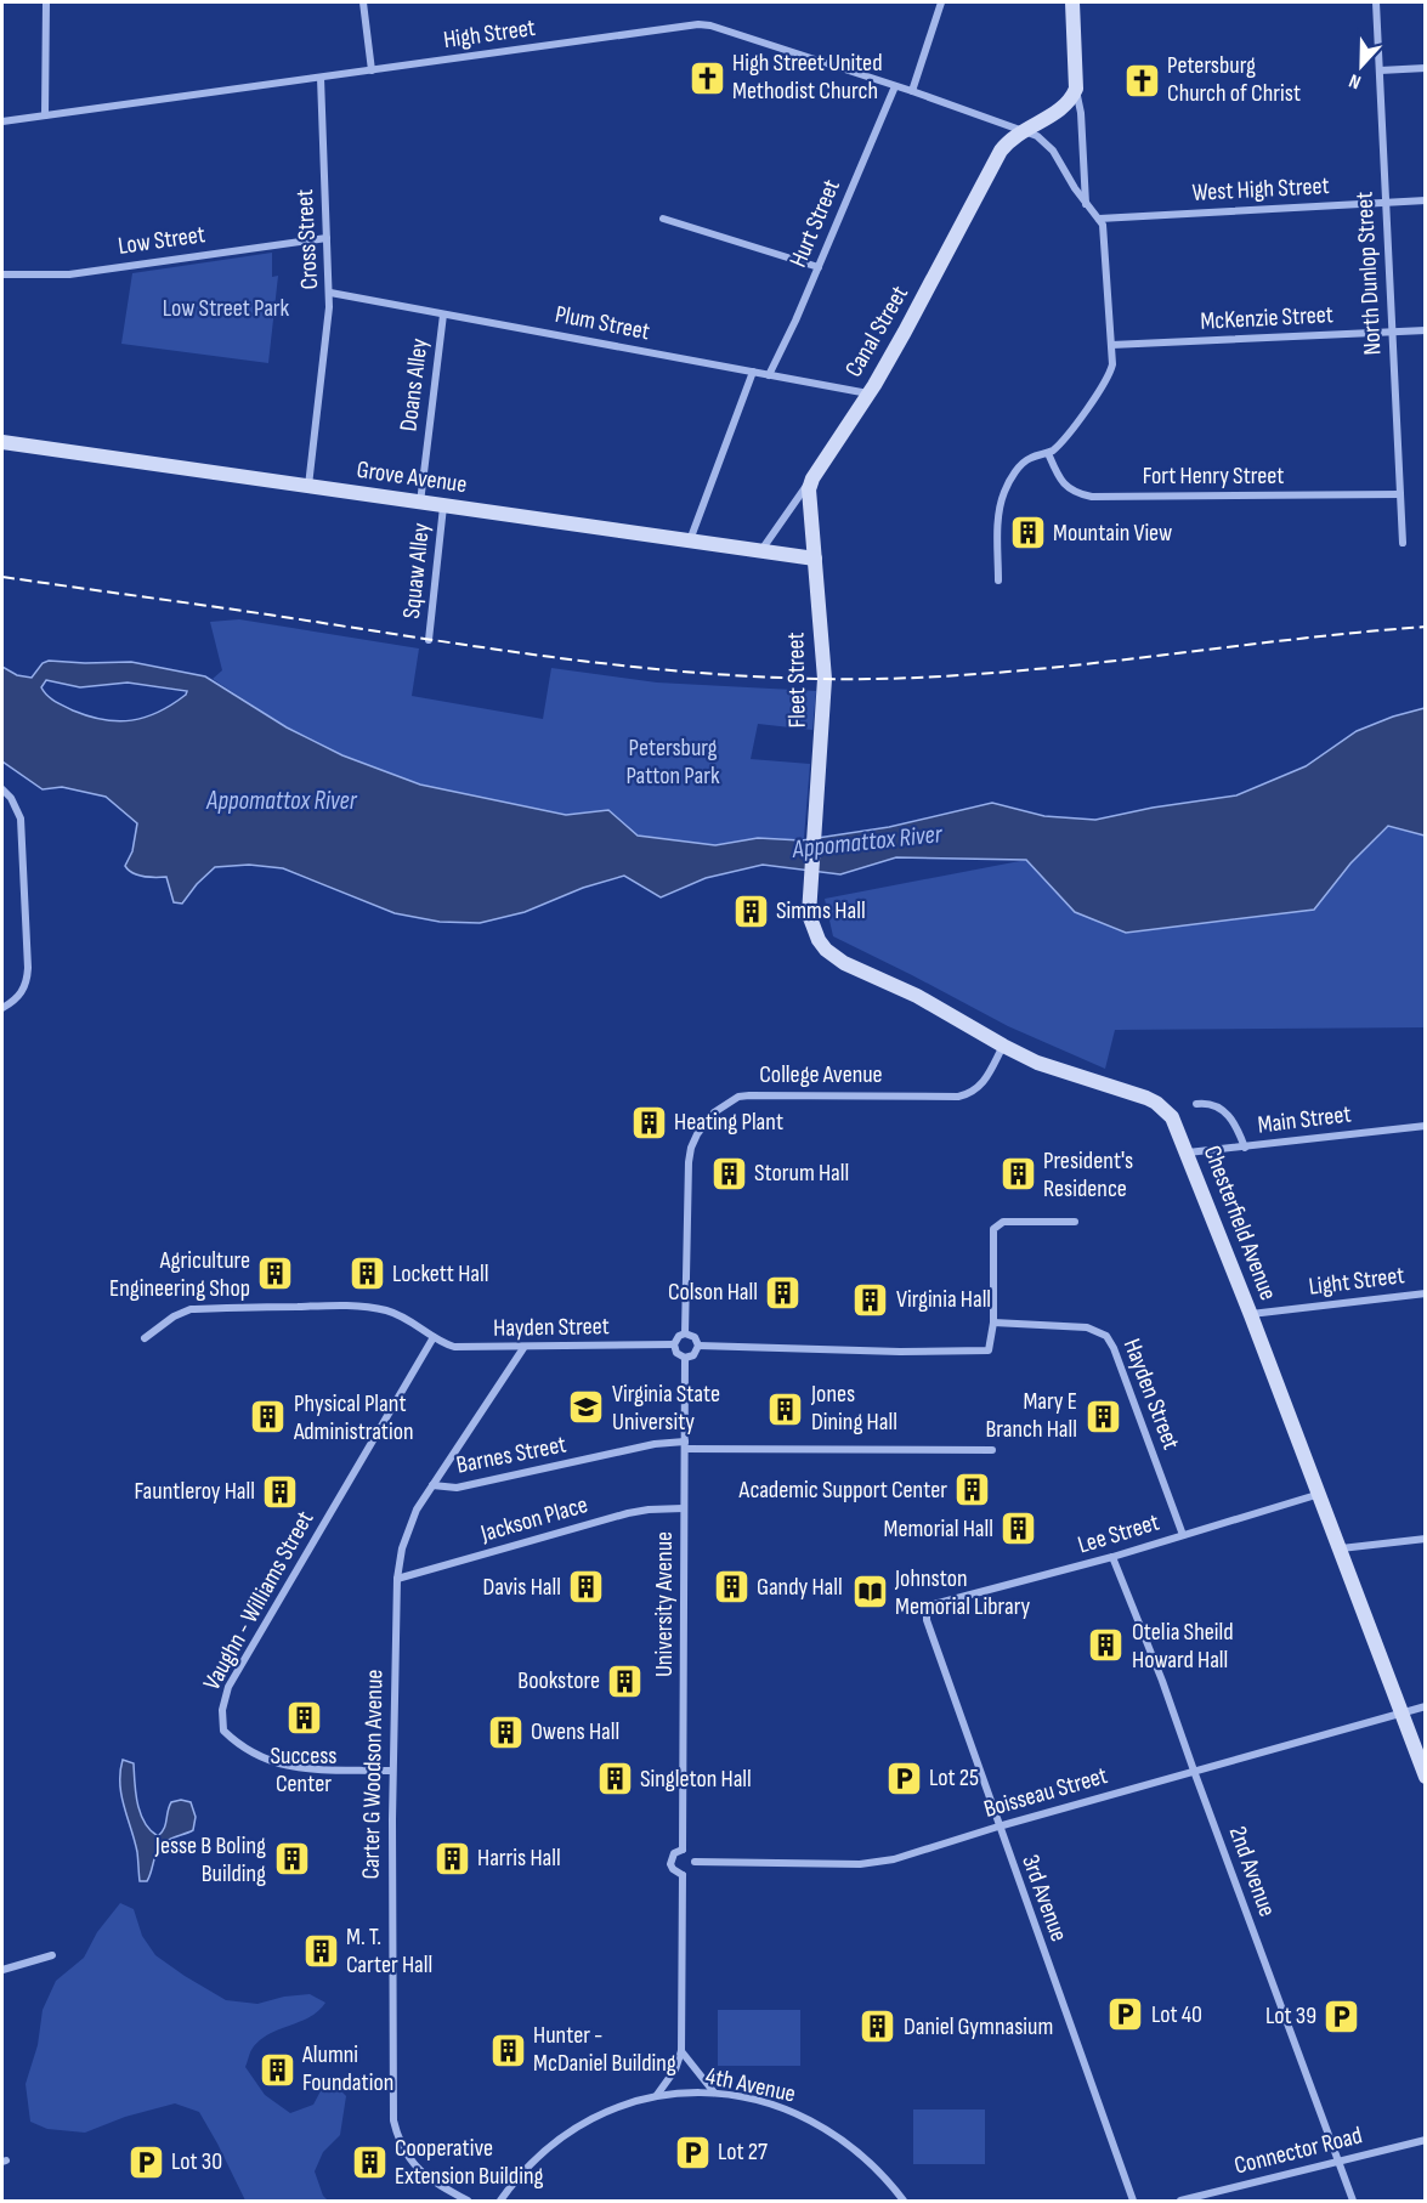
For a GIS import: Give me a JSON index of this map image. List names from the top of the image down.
{
  "streets": {
    "main road": [
      "Canal Street",
      "Grove Avenue",
      "Fleet Street",
      "Chesterfield Avenue"
    ],
    "street": [
      "High Street",
      "West High Street",
      "Hurt Street",
      "Cross Street",
      "Low Street",
      "North Dunlop Street",
      "McKenzie Street",
      "Plum Street",
      "Doans Alley",
      "Fort Henry Street",
      "Squaw Alley",
      "College Avenue",
      "Main Street",
      "Light Street",
      "Hayden Street",
      "Barnes Street",
      "Jackson Place",
      "Lee Street",
      "Vaughn - Williams Street",
      "University Avenue",
      "Carter G Woodson Avenue",
      "Boisseau Street",
      "2nd Avenue",
      "3rd Avenue",
      "4th Avenue",
      "Connector Road"
    ]
  },
  "crossings": [
    ["High Street", "West High Street"],
    ["High Street", "Hurt Street"],
    ["High Street", "Cross Street"],
    ["High Street", "Canal Street"],
    ["West High Street", "North Dunlop Street"],
    ["Hurt Street", "Plum Street"],
    ["Cross Street", "Low Street"],
    ["Cross Street", "Plum Street"],
    ["Cross Street", "Grove Avenue"],
    ["North Dunlop Street", "McKenzie Street"],
    ["North Dunlop Street", "Fort Henry Street"],
    ["Plum Street", "Canal Street"],
    ["Plum Street", "Doans Alley"],
    ["Canal Street", "Grove Avenue"],
    ["Canal Street", "Fleet Street"],
    ["Doans Alley", "Grove Avenue"],
    ["Grove Avenue", "Squaw Alley"],
    ["Grove Avenue", "Fleet Street"],
    ["Fleet Street", "Chesterfield Avenue"],
    ["College Avenue", "Chesterfield Avenue"],
    ["College Avenue", "Hayden Street"],
    ["College Avenue", "University Avenue"],
    ["Main Street", "Chesterfield Avenue"],
    ["Chesterfield Avenue", "Light Street"],
    ["Chesterfield Avenue", "Lee Street"],
    ["Chesterfield Avenue", "Boisseau Street"],
    ["Hayden Street", "Lee Street"],
    ["Hayden Street", "Vaughn - Williams Street"],
    ["Hayden Street", "University Avenue"],
    ["Hayden Street", "Carter G Woodson Avenue"],
    ["Barnes Street", "University Avenue"],
    ["Barnes Street", "Carter G Woodson Avenue"],
    ["Jackson Place", "University Avenue"],
    ["Jackson Place", "Carter G Woodson Avenue"],
    ["Lee Street", "2nd Avenue"],
    ["Lee Street", "3rd Avenue"],
    ["Vaughn - Williams Street", "Carter G Woodson Avenue"],
    ["University Avenue", "Boisseau Street"],
    ["University Avenue", "4th Avenue"],
    ["Boisseau Street", "2nd Avenue"],
    ["Boisseau Street", "3rd Avenue"],
    ["2nd Avenue", "Connector Road"]
  ],
  "water": ["Appomattox River"],
  "parks": ["Low Street Park", "Petersburg Patton Park"],
  "places": {
    "church": ["High Street United Methodist Church", "Petersburg Church of Christ"],
    "building": [
      "Mountain View",
      "Simms Hall",
      "Heating Plant",
      "Storum Hall",
      "President's Residence",
      "Agriculture Engineering Shop",
      "Lockett Hall",
      "Colson Hall",
      "Virginia Hall",
      "Jones Dining Hall",
      "Mary E Branch Hall",
      "Physical Plant Administration",
      "Academic Support Center",
      "Fauntleroy Hall",
      "Memorial Hall",
      "Davis Hall",
      "Gandy Hall",
      "Otelia Sheild Howard Hall",
      "Bookstore",
      "Success Center",
      "Owens Hall",
      "Singleton Hall",
      "Harris Hall",
      "Jesse B Boling Building",
      "M. T. Carter Hall",
      "Daniel Gymnasium",
      "Hunter - McDaniel Building",
      "Alumni Foundation",
      "Cooperative Extension Building"
    ],
    "school or university": ["Virginia State University"],
    "library": ["Johnston Memorial Library"],
    "parking": [
      "Lot 25",
      "Lot 40",
      "Lot 39",
      "Lot 27",
      "Lot 30"
    ]
  },
  "north": "bottom"
}
